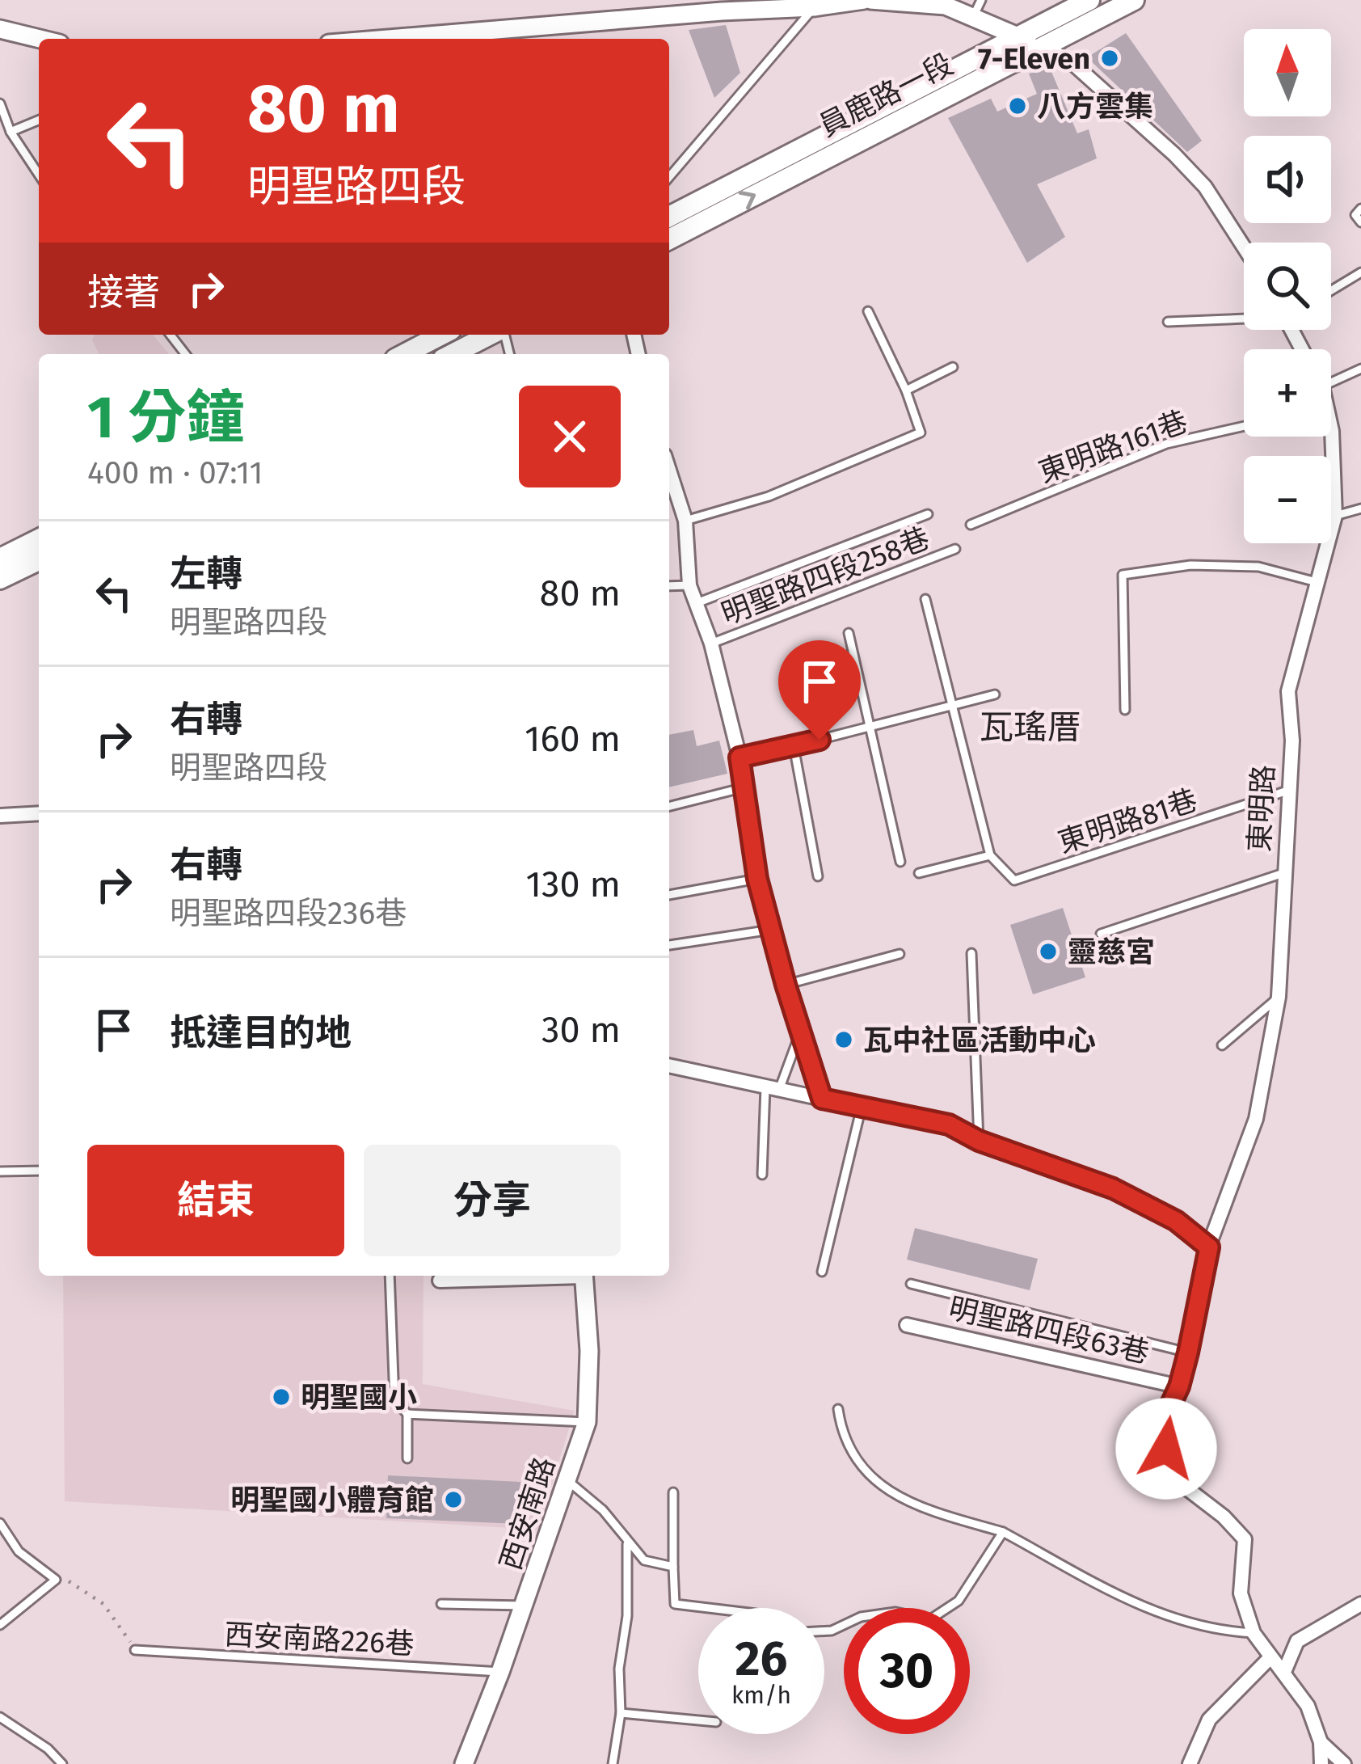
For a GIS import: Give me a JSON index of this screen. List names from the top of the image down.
{
  "streets": {
    "main road": ["員鹿路一段"],
    "street": ["東明路", "明聖路四段63巷", "西安南路"],
    "lane": [
      "東明路161巷",
      "明聖路四段258巷",
      "東明路81巷",
      "西安南路226巷"
    ]
  },
  "crossings": [
    ["東明路", "東明路81巷"],
    ["東明路", "明聖路四段63巷"],
    ["西安南路", "西安南路226巷"]
  ],
  "districts": ["瓦瑤厝"],
  "places": [
    "7-Eleven",
    "八方雲集",
    "靈慈宮",
    "瓦中社區活動中心",
    "明聖國小",
    "明聖國小體育館"
  ],
  "north": "top",
  "page": {
    "map_buttons": ["+", "−"],
    "turn": ["80 m", "明聖路四段"],
    "then": "接著",
    "heading": ["1 分鐘", "400 m · 07:11"],
    "list": [
      {
        "name": "左轉",
        "note": "明聖路四段",
        "value": "80 m"
      },
      {
        "name": "右轉",
        "note": "明聖路四段",
        "value": "160 m"
      },
      {
        "name": "右轉",
        "note": "明聖路四段236巷",
        "value": "130 m"
      },
      {
        "name": "抵達目的地",
        "value": "30 m"
      }
    ],
    "buttons": ["結束", "分享"],
    "speed": "26 km/h",
    "limit": "30"
  }
}
